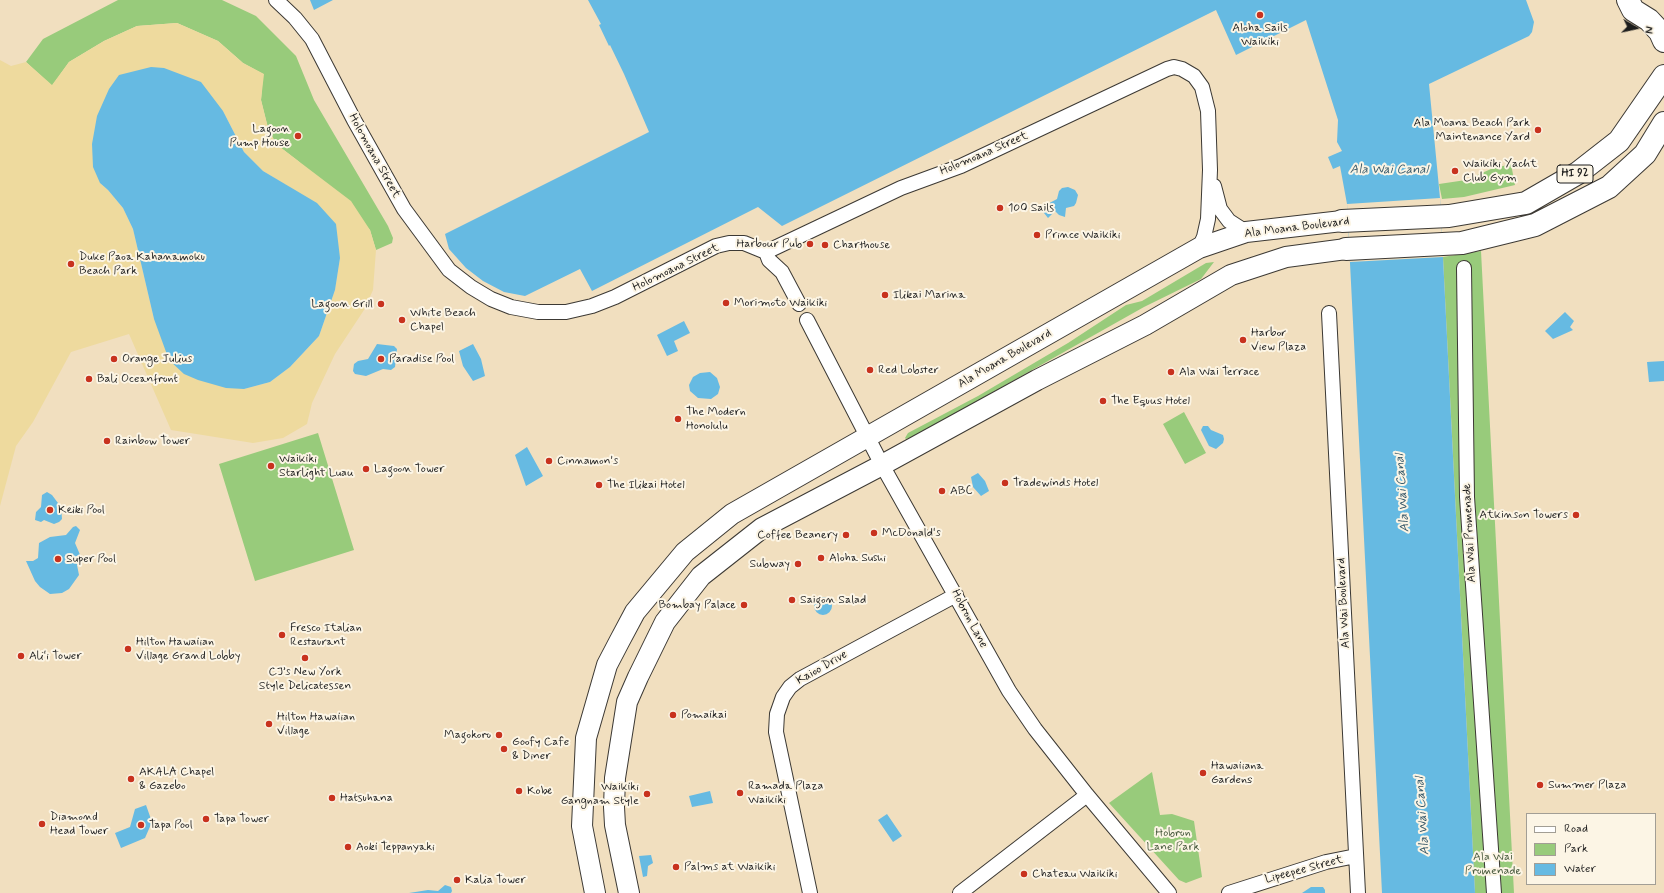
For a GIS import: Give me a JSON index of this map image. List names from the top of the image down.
{
  "streets": {
    "main road": ["HI 92", "Ala Moana Boulevard"],
    "street": [
      "Holomoana Street",
      "Ala Wai Promenade",
      "Ala Wai Boulevard",
      "Hobron Lane",
      "Kaioo Drive",
      "Lipeepee Street"
    ]
  },
  "crossings": [
    ["Holomoana Street", "Ala Moana Boulevard"],
    ["HI 92", "Hobron Lane"],
    ["Ala Moana Boulevard", "Hobron Lane"],
    ["Ala Wai Boulevard", "Lipeepee Street"],
    ["Hobron Lane", "Kaioo Drive"]
  ],
  "water": ["Ala Wai Canal"],
  "parks": ["Hobron Lane Park", "Ala Wai Promenade"],
  "places": [
    "Aloha Sails Waikiki",
    "Ala Moana Beach Park Maintenance Yard",
    "Lagoon Pump House",
    "Waikiki Yacht Club Gym",
    "100 Sails",
    "Prince Waikiki",
    "Harbour Pub",
    "Charthouse",
    "Duke Paoa Kahanamoku Beach Park",
    "Ilikai Marina",
    "Morimoto Waikiki",
    "Lagoon Grill",
    "White Beach Chapel",
    "Harbor View Plaza",
    "Orange Julius",
    "Paradise Pool",
    "Red Lobster",
    "Ala Wai Terrace",
    "Bali Oceanfront",
    "The Equus Hotel",
    "The Modern Honolulu",
    "Rainbow Tower",
    "Cinnamon's",
    "Waikiki Starlight Luau",
    "Lagoon Tower",
    "Tradewinds Hotel",
    "The Ilikai Hotel",
    "ABC",
    "Keiki Pool",
    "Atkinson Towers",
    "McDonald's",
    "Coffee Beanery",
    "Aloha Sushi",
    "Super Pool",
    "Subway",
    "Saigon Salad",
    "Bombay Palace",
    "Fresco Italian Restaurant",
    "Hilton Hawaiian Village Grand Lobby",
    "Aliʻi Tower",
    "CJ’s New York Style Delicatessen",
    "Pomaikai",
    "Hilton Hawaiian Village",
    "Magokoro",
    "Goofy Cafe & Diner",
    "Hawaiiana Gardens",
    "AKALA Chapel & Gazebo",
    "Summer Plaza",
    "Kobe",
    "Ramada Plaza Waikiki",
    "Waikiki Gangnam Style",
    "Hatsuhana",
    "Tapa Tower",
    "Diamond Head Tower",
    "Tapa Pool",
    "Aoki Teppanyaki",
    "Palms at Waikiki",
    "Chateau Waikiki",
    "Kalia Tower"
  ],
  "legend": ["Road", "Park", "Water"],
  "north": "right"
}
